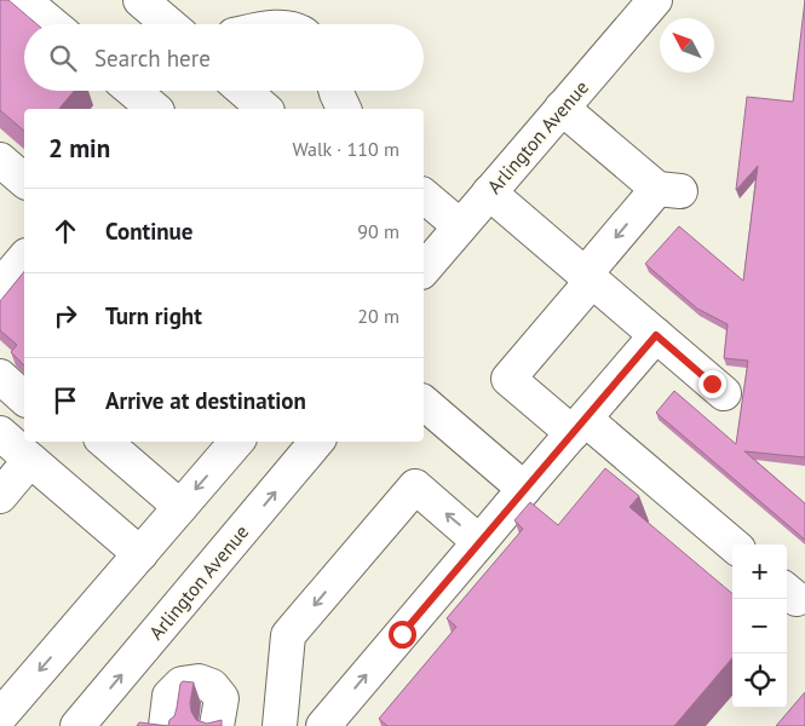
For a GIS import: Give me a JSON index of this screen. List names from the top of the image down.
{
  "streets": {
    "main road": ["Arlington Avenue"]
  },
  "north": "top left",
  "page": {
    "search": "Search here",
    "heading": ["2 min", "Walk · 110 m"],
    "list": [
      ["Continue", "90 m"],
      ["Turn right", "20 m"],
      "Arrive at destination"
    ],
    "map_buttons": ["+", "−"]
  }
}
